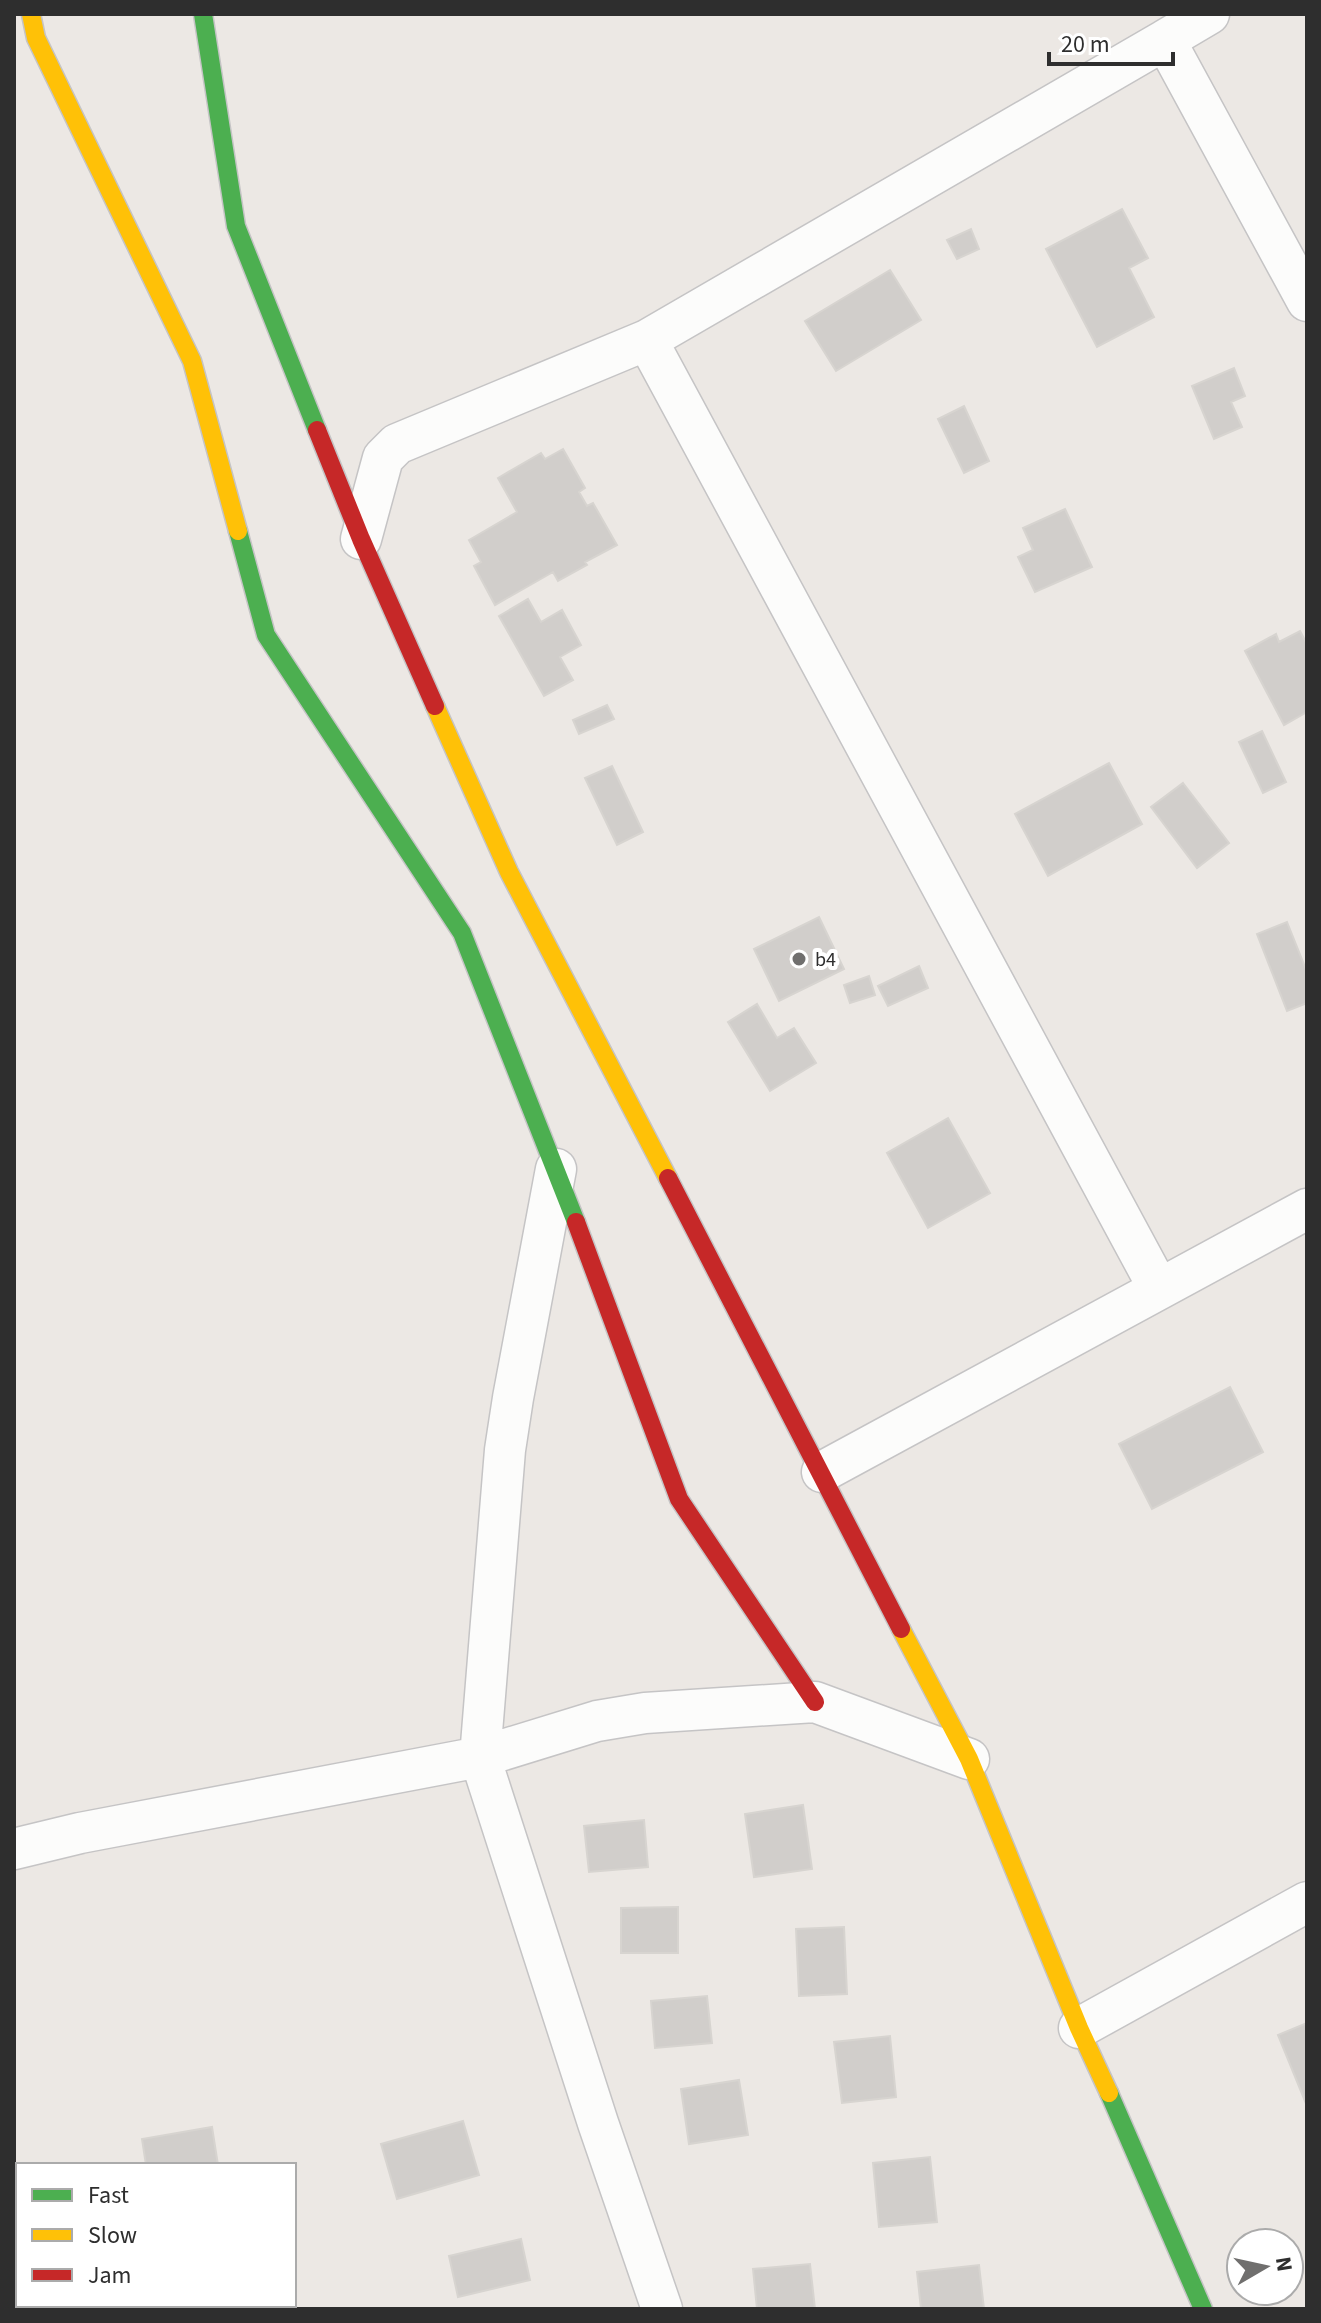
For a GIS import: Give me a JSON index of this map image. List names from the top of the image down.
{
  "places": ["b4"],
  "legend": ["Fast", "Slow", "Jam"],
  "scale_bar": "20 m",
  "north": "right"
}
